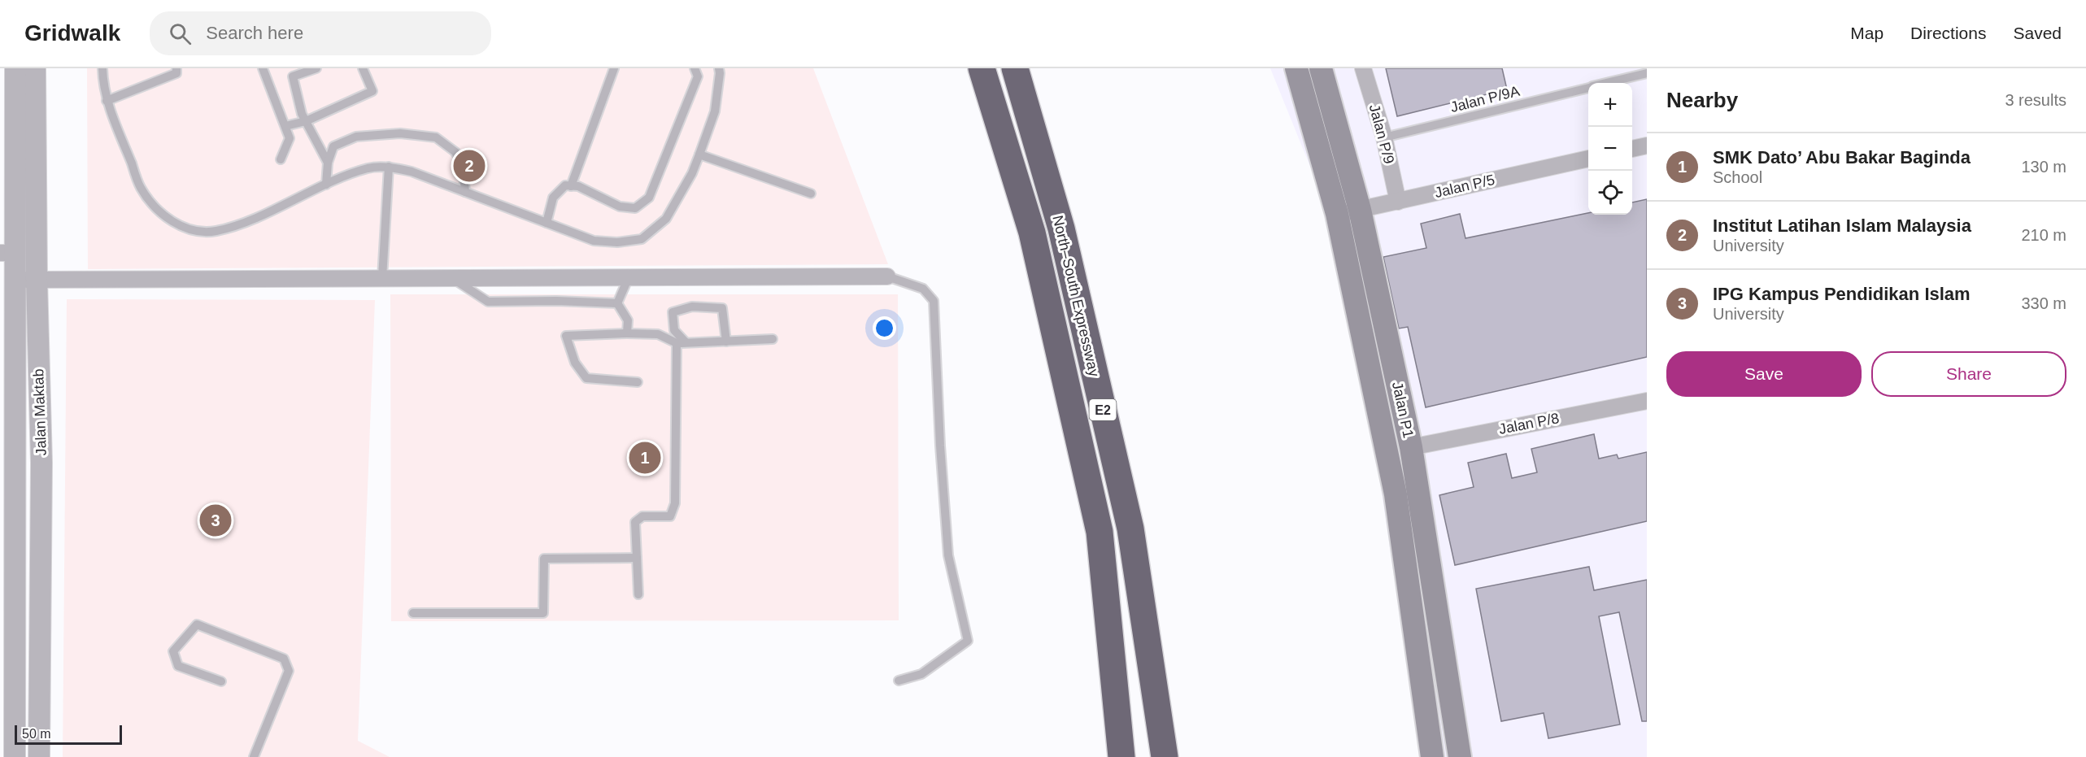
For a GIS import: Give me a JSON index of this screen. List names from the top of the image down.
{
  "streets": {
    "highway": ["North–South Expressway", "E2"],
    "main road": ["Jalan P1"],
    "street": [
      "Jalan P/9",
      "Jalan P/5",
      "Jalan Maktab",
      "Jalan P/8"
    ],
    "lane": ["Jalan P/9A"]
  },
  "crossings": [
    ["Jalan P/9A", "Jalan P/9"],
    ["Jalan P/9", "Jalan P/5"],
    ["Jalan P/5", "Jalan P1"],
    ["Jalan P1", "Jalan P/8"]
  ],
  "scale_bar": "50 m",
  "page": {
    "header": "Gridwalk",
    "search": "Search here",
    "nav": ["Map", "Directions", "Saved"],
    "heading": ["Nearby", "3 results"],
    "map_buttons": ["+", "−"],
    "list": [
      {
        "mark": "1",
        "name": "SMK Dato’ Abu Bakar Baginda",
        "note": "School",
        "value": "130 m"
      },
      {
        "mark": "2",
        "name": "Institut Latihan Islam Malaysia",
        "note": "University",
        "value": "210 m"
      },
      {
        "mark": "3",
        "name": "IPG Kampus Pendidikan Islam",
        "note": "University",
        "value": "330 m"
      }
    ],
    "pins": ["2", "1", "3"],
    "buttons": ["Save", "Share"],
    "scale": "50 m"
  }
}
